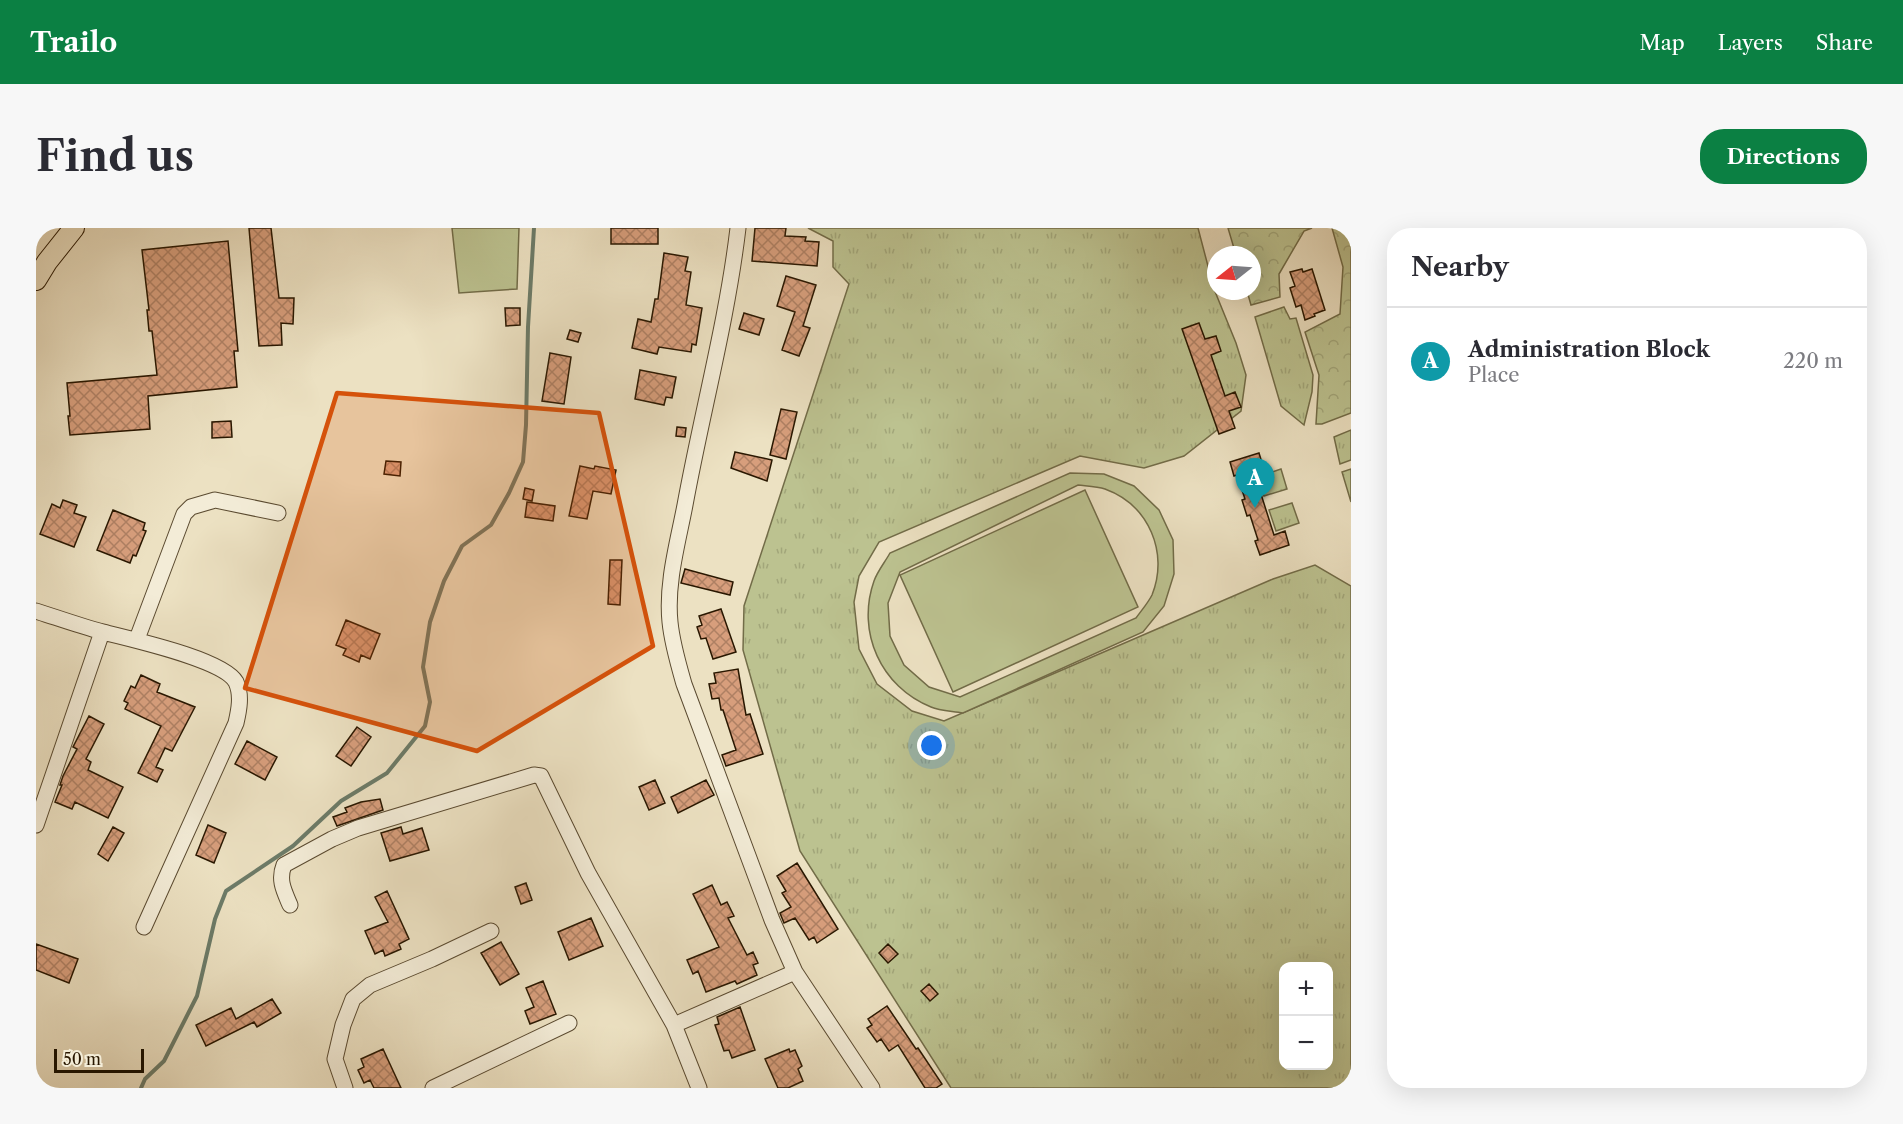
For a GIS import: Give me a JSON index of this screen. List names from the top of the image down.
{
  "scale_bar": "50 m",
  "north": "left",
  "page": {
    "header": "Trailo",
    "nav": ["Map", "Layers", "Share"],
    "buttons": "Directions",
    "title": "Find us",
    "heading": "Nearby",
    "list": [
      {
        "mark": "A",
        "name": "Administration Block",
        "note": "Place",
        "value": "220 m"
      }
    ],
    "pins": "A",
    "map_buttons": ["+", "−"],
    "scale": "50 m"
  }
}
